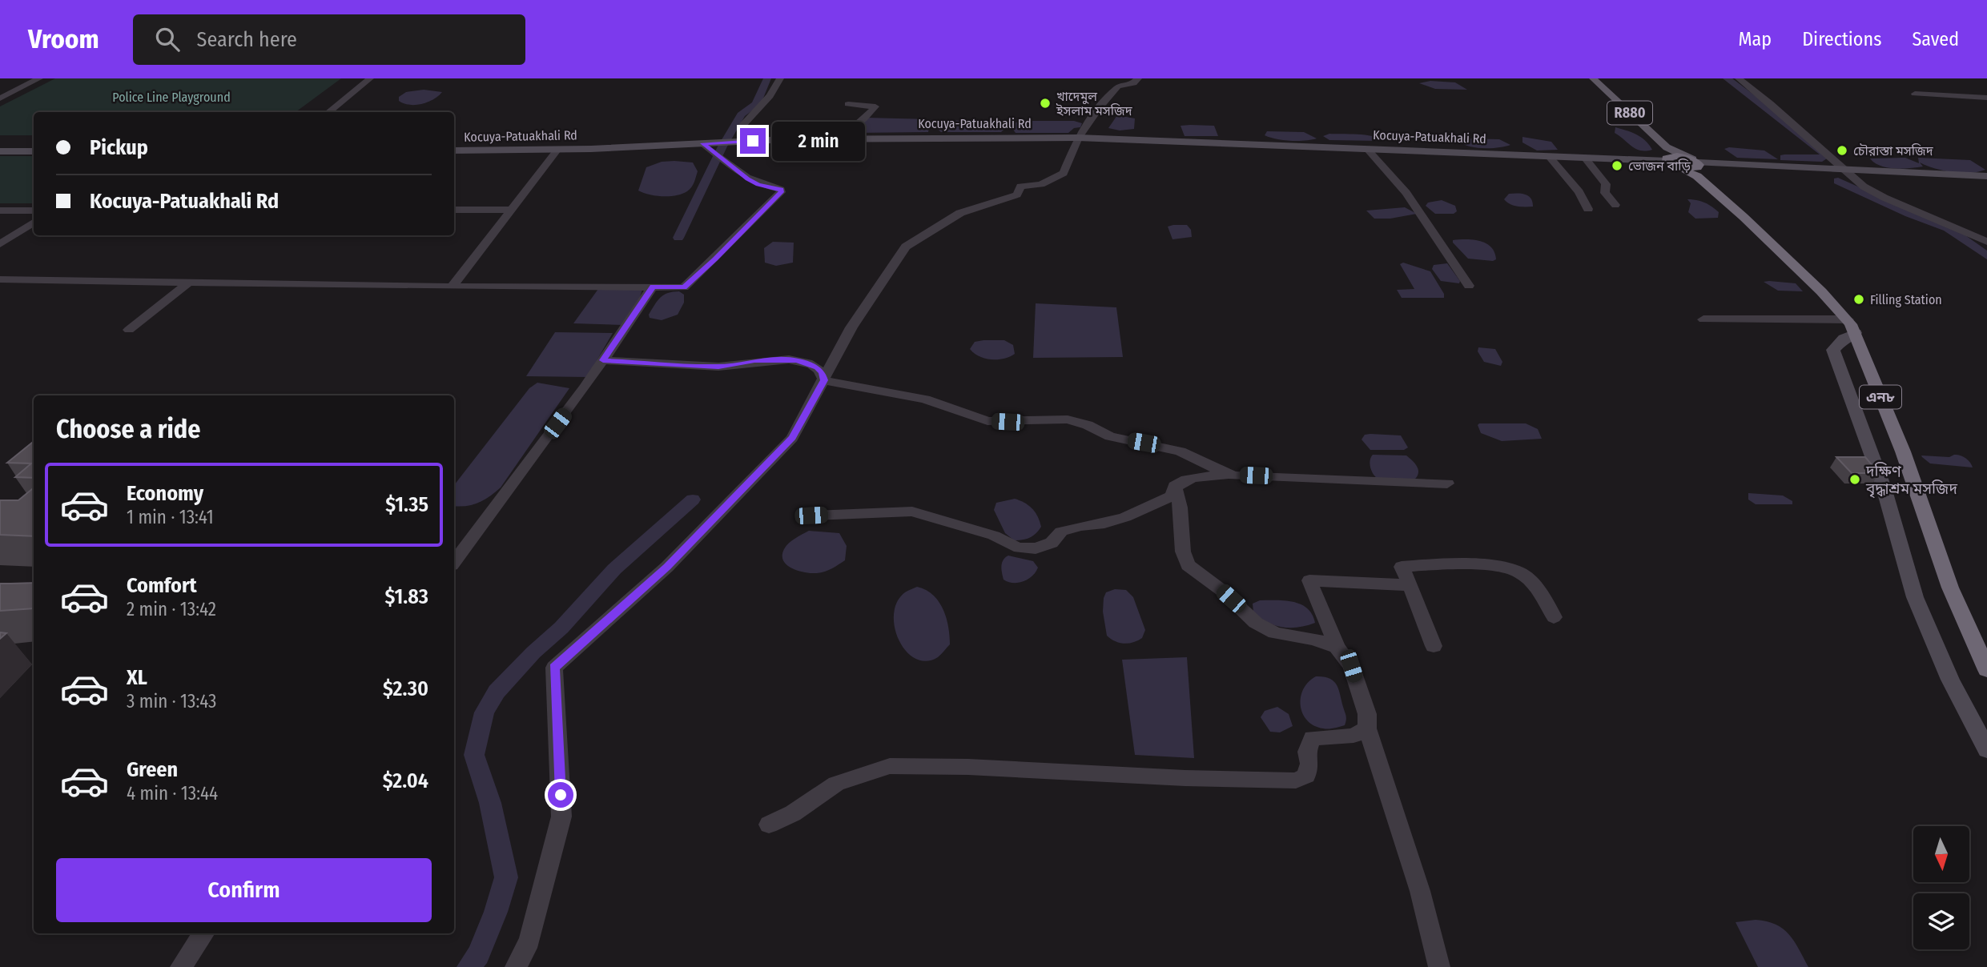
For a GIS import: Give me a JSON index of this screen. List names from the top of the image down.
{
  "streets": {
    "highway": ["এন৮"],
    "main road": ["R880", "Kocuya-Patuakhali Rd"]
  },
  "crossings": [
    ["R880", "Kocuya-Patuakhali Rd"],
    ["R880", "এন৮"],
    ["Kocuya-Patuakhali Rd", "এন৮"]
  ],
  "parks": ["Police Line Playground"],
  "places": [
    "খাদেমুল ইসলাম মসজিদ",
    "চৌরাস্তা মসজিদ",
    "ভোজন বাড়ি",
    "Filling Station",
    "দক্ষিণ বৃদ্ধাশ্রম মসজিদ"
  ],
  "north": "bottom",
  "page": {
    "header": "Vroom",
    "search": "Search here",
    "nav": ["Map", "Directions", "Saved"],
    "banner": ["Pickup", "Kocuya-Patuakhali Rd"],
    "bubble": "2 min",
    "heading": "Choose a ride",
    "list": [
      {
        "name": "Economy",
        "note": "1 min · 13:41",
        "value": "$1.35"
      },
      {
        "name": "Comfort",
        "note": "2 min · 13:42",
        "value": "$1.83"
      },
      {
        "name": "XL",
        "note": "3 min · 13:43",
        "value": "$2.30"
      },
      {
        "name": "Green",
        "note": "4 min · 13:44",
        "value": "$2.04"
      }
    ],
    "buttons": "Confirm"
  }
}
